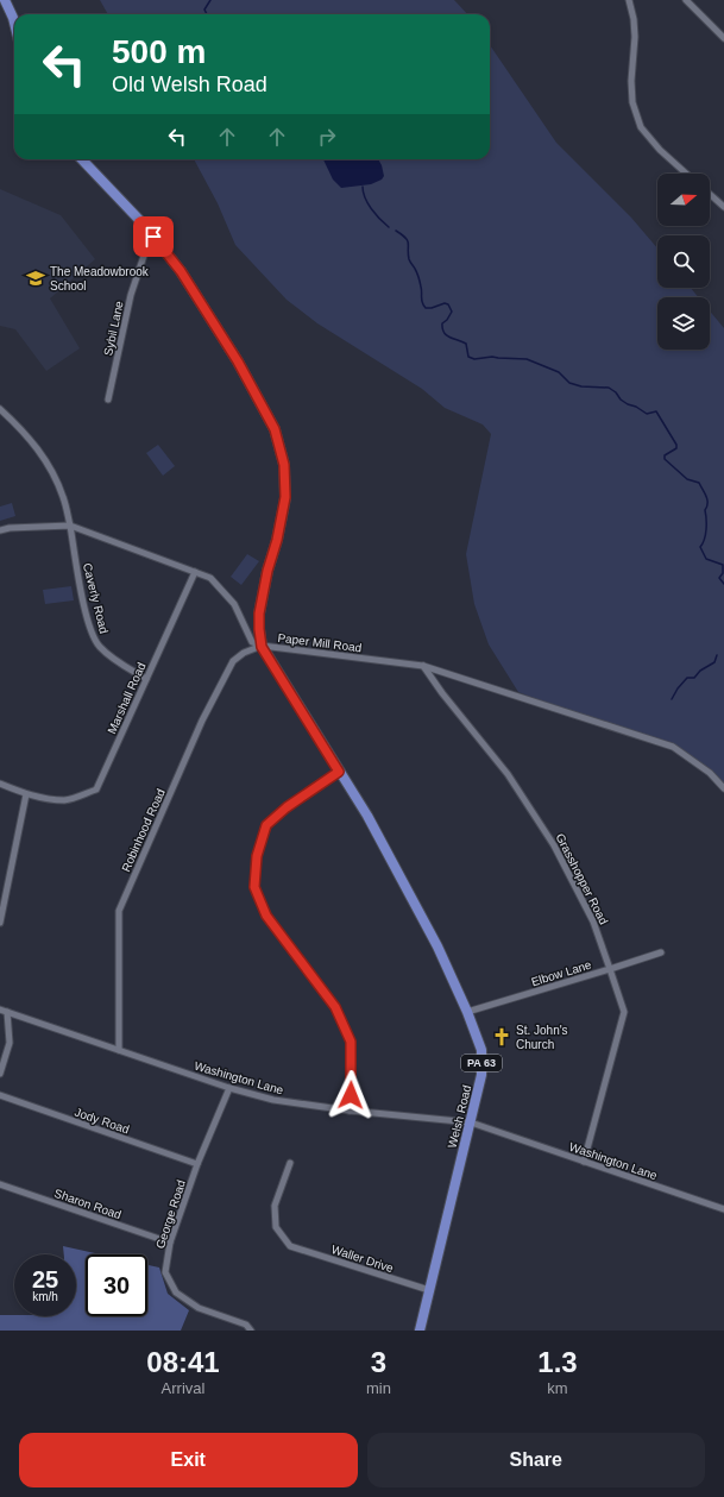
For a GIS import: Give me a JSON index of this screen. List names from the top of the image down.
{
  "streets": {
    "main road": ["PA 63", "Welsh Road"],
    "street": [
      "Sybil Lane",
      "Caverly Road",
      "Paper Mill Road",
      "Marshall Road",
      "Robinhood Road",
      "Grasshopper Road",
      "Elbow Lane",
      "Washington Lane",
      "Jody Road",
      "Sharon Road",
      "George Road",
      "Waller Drive"
    ]
  },
  "crossings": [
    ["Sybil Lane", "PA 63"],
    ["Caverly Road", "Paper Mill Road"],
    ["Caverly Road", "Marshall Road"],
    ["Paper Mill Road", "Marshall Road"],
    ["Paper Mill Road", "Robinhood Road"],
    ["Paper Mill Road", "Grasshopper Road"],
    ["Paper Mill Road", "PA 63"],
    ["Robinhood Road", "PA 63"],
    ["Robinhood Road", "Washington Lane"],
    ["Grasshopper Road", "Elbow Lane"],
    ["Grasshopper Road", "Washington Lane"],
    ["Elbow Lane", "Welsh Road"],
    ["PA 63", "Welsh Road"],
    ["Washington Lane", "Welsh Road"],
    ["Washington Lane", "George Road"],
    ["Welsh Road", "Waller Drive"],
    ["Jody Road", "George Road"],
    ["Sharon Road", "George Road"]
  ],
  "places": {
    "school or university": ["The Meadowbrook School"],
    "church": ["St. John's Church"]
  },
  "north": "right",
  "page": {
    "turn": ["500 m", "Old Welsh Road"],
    "speed": "25 km/h",
    "limit": "30",
    "eta": [
      "08:41",
      "Arrival",
      "3",
      "min",
      "1.3",
      "km"
    ],
    "buttons": ["Exit", "Share"]
  }
}
